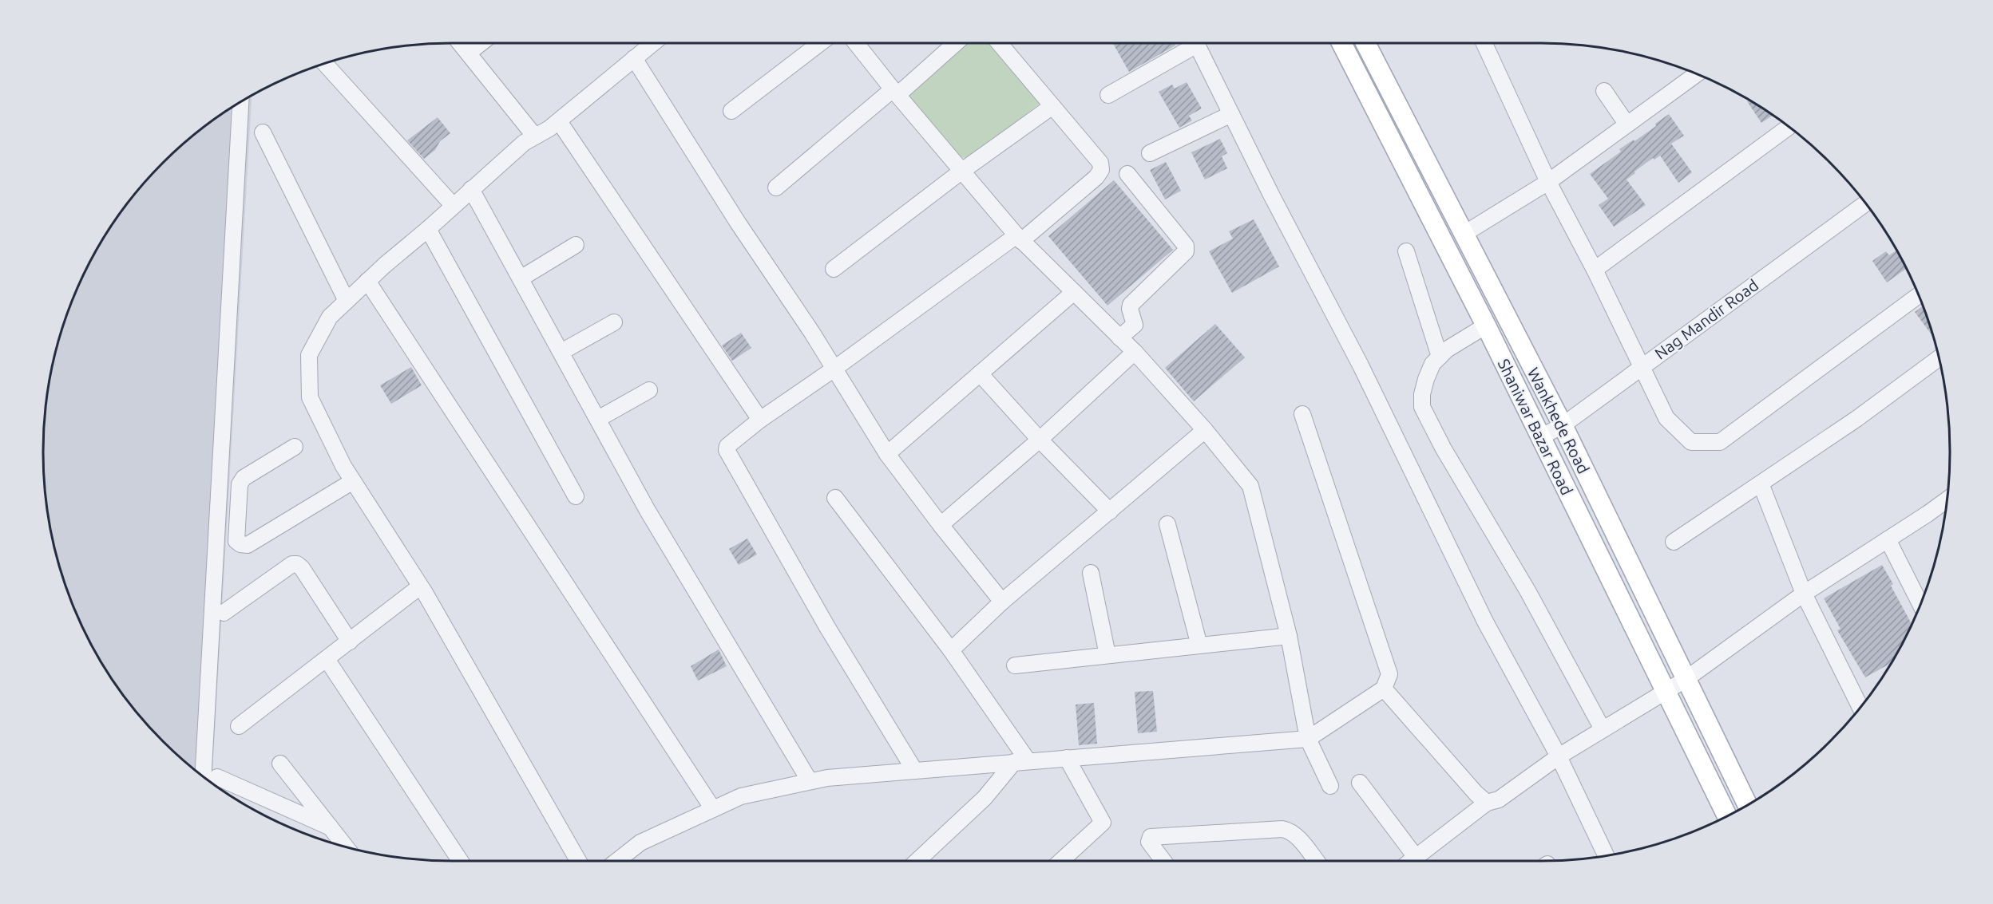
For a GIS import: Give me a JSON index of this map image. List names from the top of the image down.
{
  "streets": {
    "main road": ["Wankhede Road", "Shaniwar Bazar Road"],
    "street": ["Nag Mandir Road"]
  },
  "crossings": [
    ["Nag Mandir Road", "Wankhede Road"],
    ["Nag Mandir Road", "Shaniwar Bazar Road"]
  ]
}
